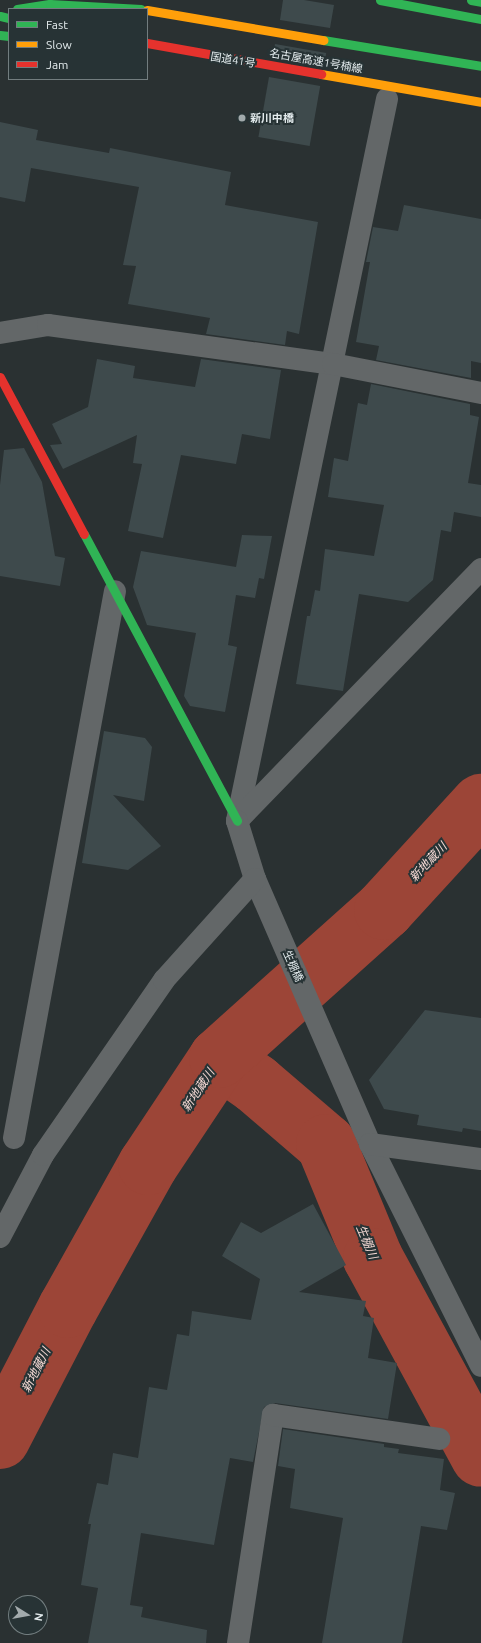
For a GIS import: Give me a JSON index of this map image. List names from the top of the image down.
{
  "streets": {
    "main road": ["名古屋高速1号楠線"],
    "street": ["生棚橋"]
  },
  "water": ["新地蔵川", "生棚川"],
  "places": ["新川中橋"],
  "legend": ["Fast", "Slow", "Jam"],
  "north": "right"
}
